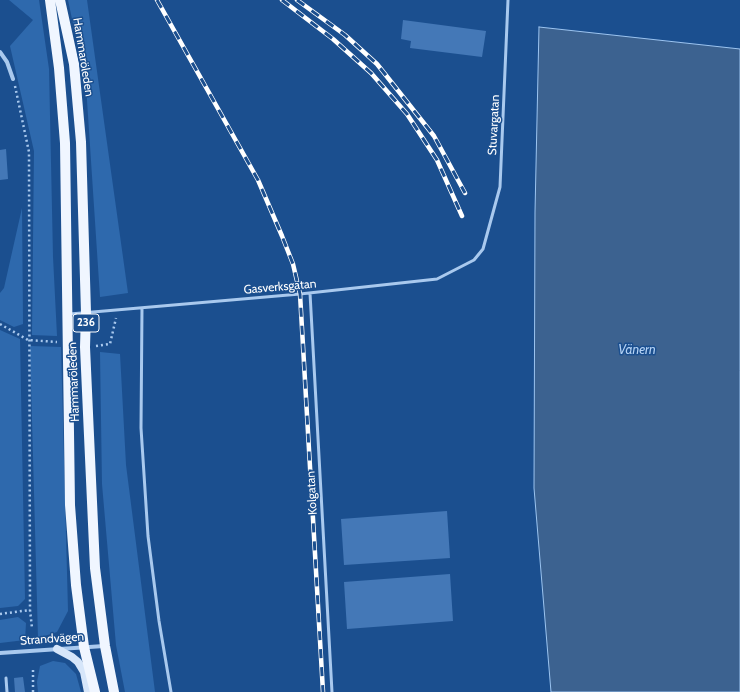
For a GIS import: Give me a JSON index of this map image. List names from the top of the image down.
{
  "streets": {
    "main road": ["Hammaröleden", "236"],
    "street": ["Strandvägen"],
    "lane": ["Stuvargatan", "Gasverksgatan", "Kolgatan"]
  },
  "crossings": [
    ["Hammaröleden", "Gasverksgatan"],
    ["Hammaröleden", "Strandvägen"],
    ["Stuvargatan", "Gasverksgatan"],
    ["Gasverksgatan", "Kolgatan"]
  ],
  "water": ["Vänern"]
}
